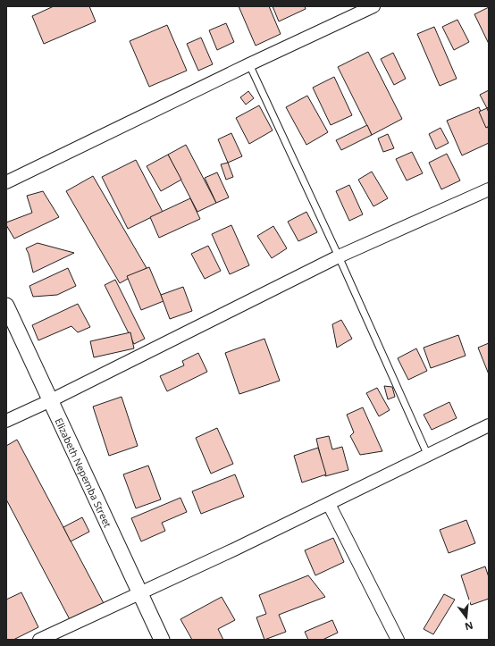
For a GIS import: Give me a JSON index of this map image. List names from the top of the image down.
{
  "streets": {
    "street": ["Elizabeth Nepemba Street"]
  },
  "north": "bottom"
}
